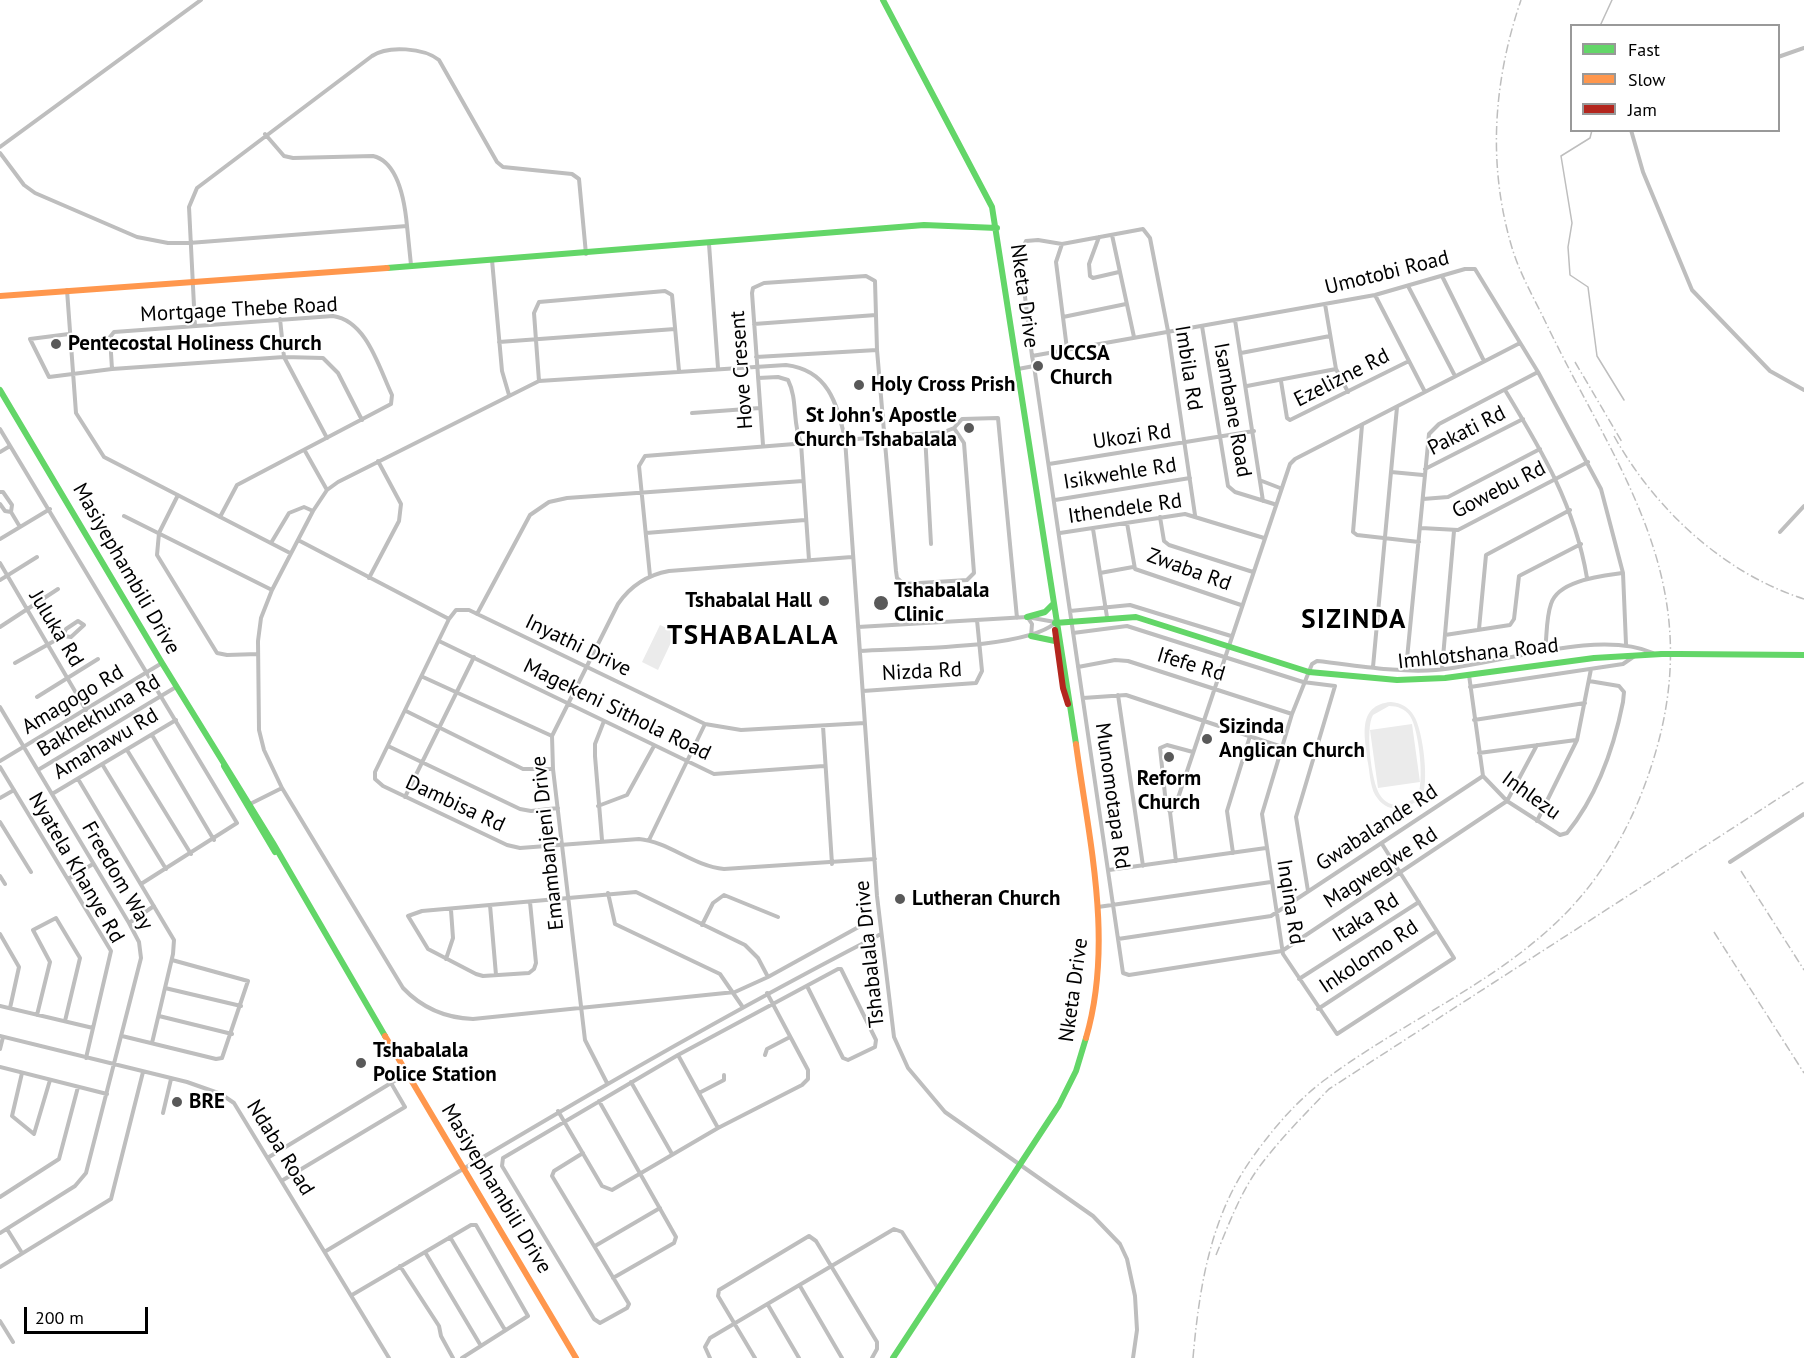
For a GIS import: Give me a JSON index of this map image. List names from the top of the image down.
{
  "streets": {
    "street": [
      "Umotobi Road",
      "Nketa Drive",
      "Mortgage Thebe Road",
      "Imbila Rd",
      "Hove Cresent",
      "Ezelizne Rd",
      "Isambane Road",
      "Pakati Rd",
      "Ukozi Rd",
      "Isikwehle Rd",
      "Gowebu Rd",
      "Ithendele Rd",
      "Masiyephambili Drive",
      "Zwaba Rd",
      "Juluka Rd",
      "Inyathi Drive",
      "Imhlotshana Road",
      "Ifefe Rd",
      "Nizda Rd",
      "Amagogo Rd",
      "Magekeni Sithola Road",
      "Bakhekhuna Rd",
      "Amahawu Rd",
      "Munomotapa Rd",
      "Inhlezu",
      "Dambisa Rd",
      "Gwabalande Rd",
      "Emambanjeni Drive",
      "Nyatela Khanye Rd",
      "Magwegwe Rd",
      "Freedom Way",
      "Inqina Rd",
      "Itaka Rd",
      "Tshabalala Drive",
      "Inkolomo Rd",
      "Ndaba Road"
    ]
  },
  "crossings": [
    ["Umotobi Road", "Imbila Rd"],
    ["Umotobi Road", "Isambane Road"],
    ["Umotobi Road", "Gowebu Rd"],
    ["Nketa Drive", "Imhlotshana Road"],
    ["Nketa Drive", "Tshabalala Drive"],
    ["Imbila Rd", "Ukozi Rd"],
    ["Imbila Rd", "Isikwehle Rd"],
    ["Imbila Rd", "Ithendele Rd"],
    ["Hove Cresent", "Tshabalala Drive"],
    ["Isambane Road", "Ukozi Rd"],
    ["Ukozi Rd", "Munomotapa Rd"],
    ["Isikwehle Rd", "Munomotapa Rd"],
    ["Ithendele Rd", "Zwaba Rd"],
    ["Ithendele Rd", "Munomotapa Rd"],
    ["Masiyephambili Drive", "Amagogo Rd"],
    ["Masiyephambili Drive", "Bakhekhuna Rd"],
    ["Juluka Rd", "Amagogo Rd"],
    ["Inyathi Drive", "Emambanjeni Drive"],
    ["Inyathi Drive", "Tshabalala Drive"],
    ["Imhlotshana Road", "Munomotapa Rd"],
    ["Imhlotshana Road", "Inqina Rd"],
    ["Ifefe Rd", "Munomotapa Rd"],
    ["Ifefe Rd", "Inqina Rd"],
    ["Nizda Rd", "Tshabalala Drive"],
    ["Amagogo Rd", "Freedom Way"],
    ["Magekeni Sithola Road", "Emambanjeni Drive"],
    ["Bakhekhuna Rd", "Freedom Way"],
    ["Amahawu Rd", "Freedom Way"],
    ["Munomotapa Rd", "Gwabalande Rd"],
    ["Munomotapa Rd", "Magwegwe Rd"],
    ["Inhlezu", "Gwabalande Rd"],
    ["Inhlezu", "Magwegwe Rd"],
    ["Dambisa Rd", "Emambanjeni Drive"],
    ["Gwabalande Rd", "Inqina Rd"],
    ["Emambanjeni Drive", "Tshabalala Drive"],
    ["Nyatela Khanye Rd", "Ndaba Road"],
    ["Magwegwe Rd", "Inqina Rd"],
    ["Freedom Way", "Ndaba Road"],
    ["Inqina Rd", "Itaka Rd"],
    ["Inqina Rd", "Inkolomo Rd"]
  ],
  "districts": ["SIZINDA", "TSHABALALA"],
  "places": [
    "Pentecostal Holiness Church",
    "UCCSA Church",
    "Holy Cross Prish",
    "St John's Apostle Church Tshabalala",
    "Tshabalal Hall",
    "Tshabalala Clinic",
    "Sizinda Anglican Church",
    "Reform Church",
    "Lutheran Church",
    "Tshabalala Police Station",
    "BRE"
  ],
  "legend": ["Fast", "Slow", "Jam"],
  "scale_bar": "200 m"
}
